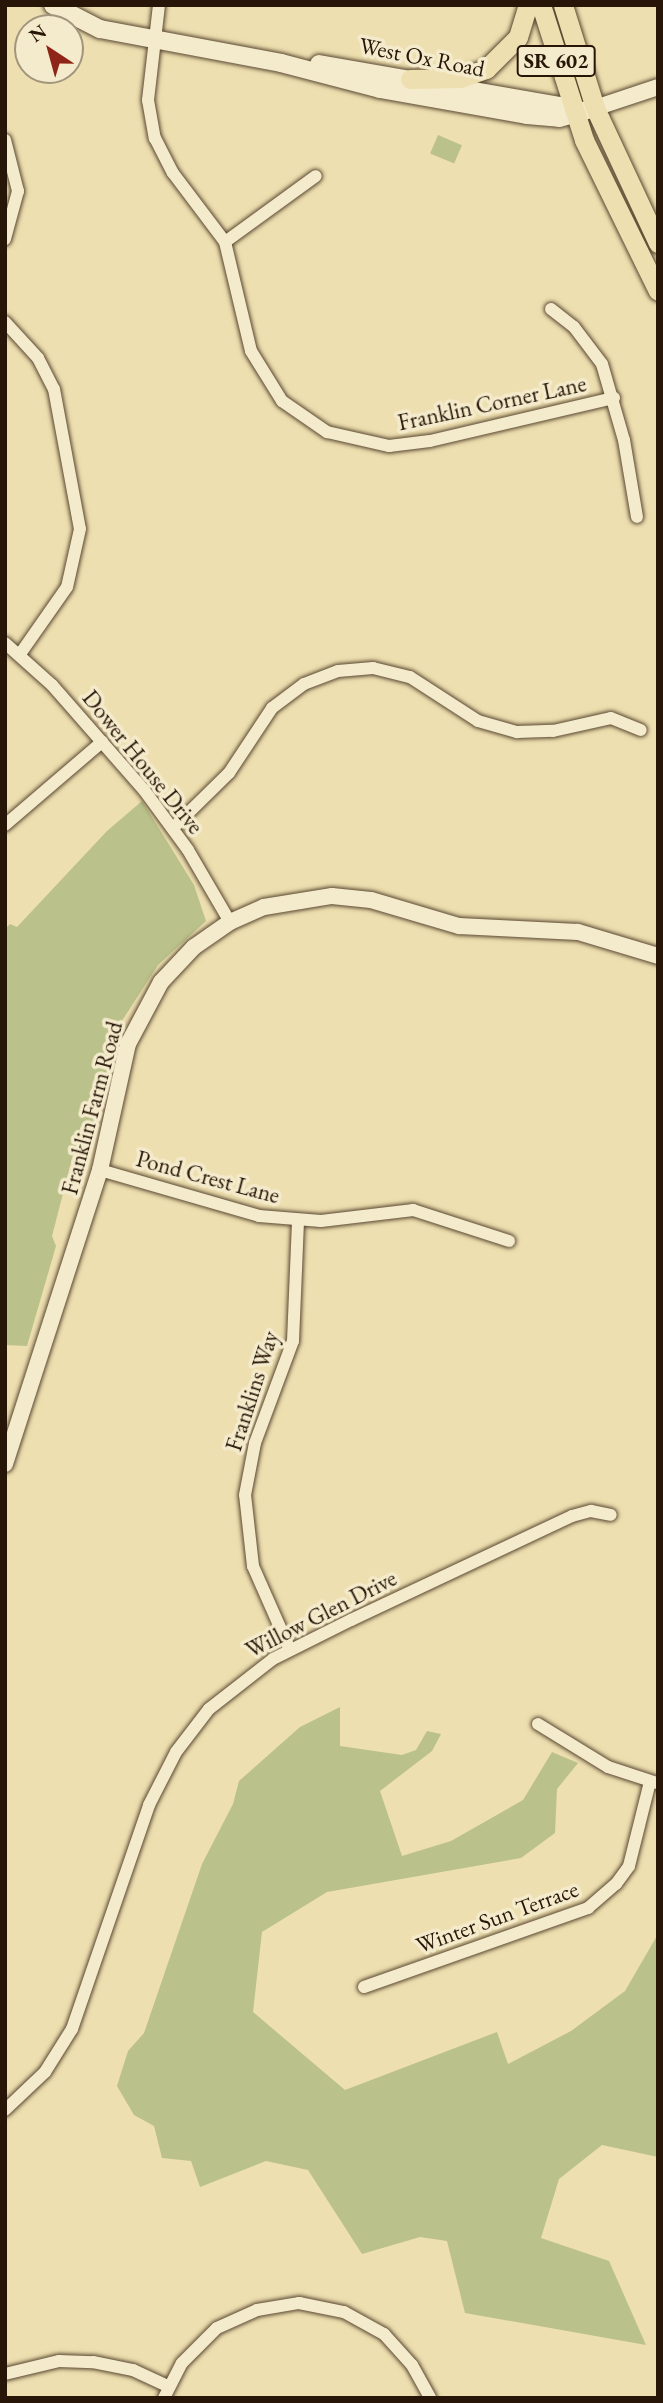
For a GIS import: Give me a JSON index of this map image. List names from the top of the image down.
{
  "streets": {
    "main road": ["West Ox Road", "SR 602"],
    "street": [
      "Franklin Corner Lane",
      "Dower House Drive",
      "Franklin Farm Road",
      "Pond Crest Lane",
      "Franklins Way",
      "Willow Glen Drive",
      "Winter Sun Terrace"
    ]
  },
  "crossings": [
    ["West Ox Road", "SR 602"],
    ["West Ox Road", "Franklin Corner Lane"],
    ["Dower House Drive", "Franklin Farm Road"],
    ["Franklin Farm Road", "Pond Crest Lane"],
    ["Pond Crest Lane", "Franklins Way"],
    ["Franklins Way", "Willow Glen Drive"]
  ],
  "north": "top left"
}
